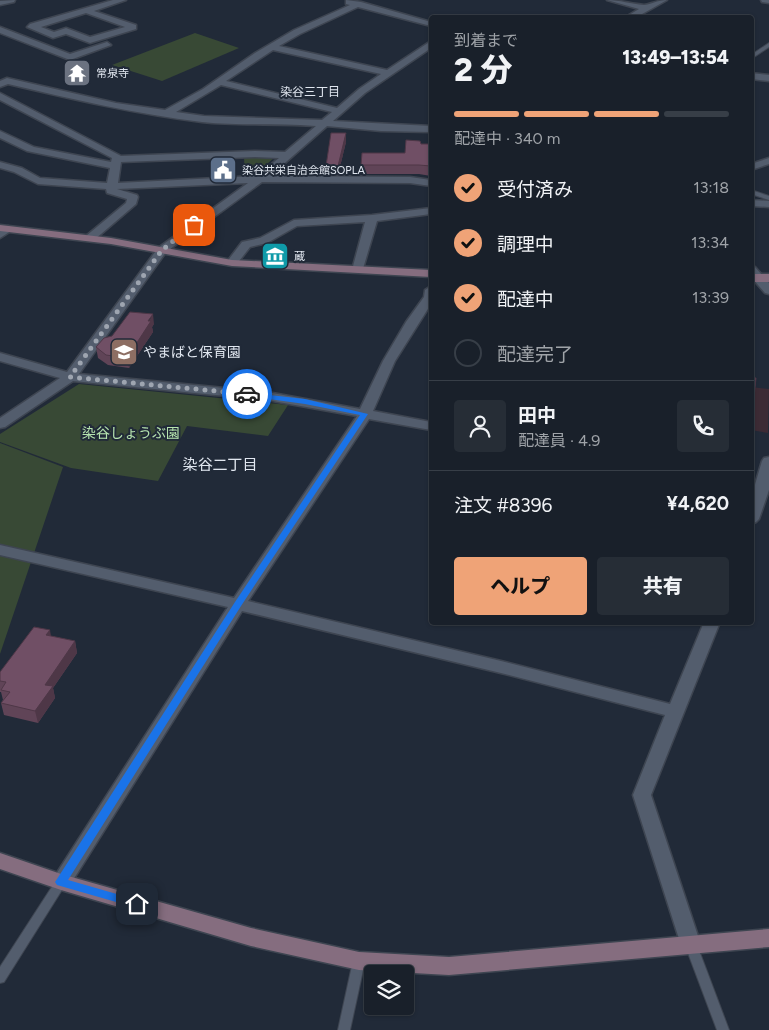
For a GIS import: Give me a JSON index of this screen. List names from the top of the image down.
{
  "districts": ["染谷三丁目", "染谷二丁目"],
  "parks": ["染谷しょうぶ園"],
  "places": {
    "temple": ["常泉寺"],
    "public building": ["染谷共栄自治会館SOPLA"],
    "museum": ["蔵"],
    "school or university": ["やまばと保育園"]
  },
  "page": {
    "heading": ["2 分", "到着まで", "13:49–13:54"],
    "panel": [
      "田中",
      "配達員 · 4.9",
      "注文 #8396",
      "¥4,620"
    ],
    "bar": "配達中 · 340 m",
    "list": [
      ["受付済み", "13:18"],
      ["調理中", "13:34"],
      ["配達中", "13:39"],
      "配達完了"
    ],
    "buttons": ["ヘルプ", "共有"]
  }
}
